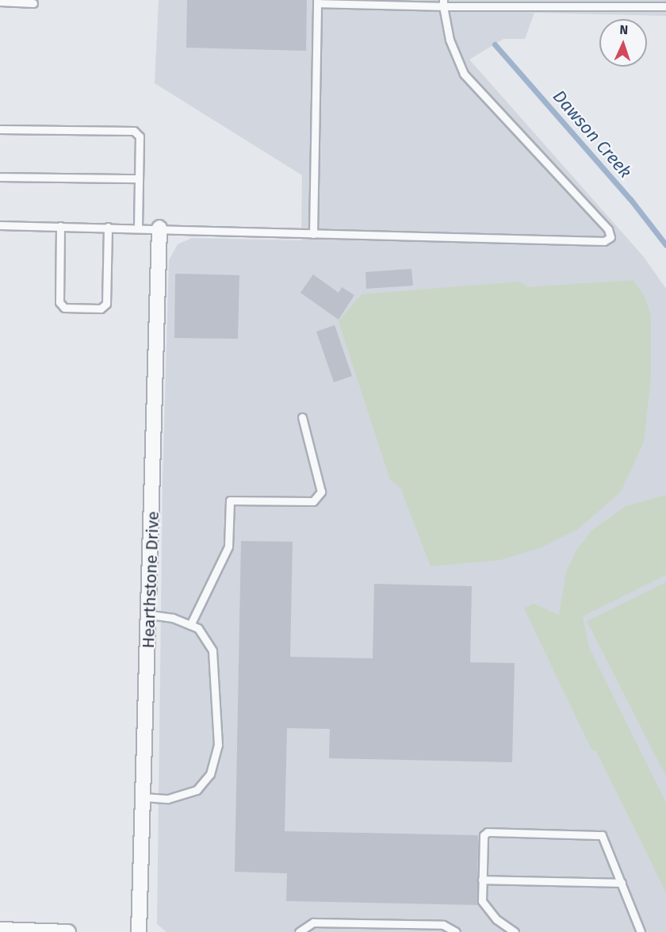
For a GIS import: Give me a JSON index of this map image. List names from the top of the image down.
{
  "streets": {
    "street": ["Hearthstone Drive"]
  },
  "water": ["Dawson Creek"],
  "north": "top"
}
